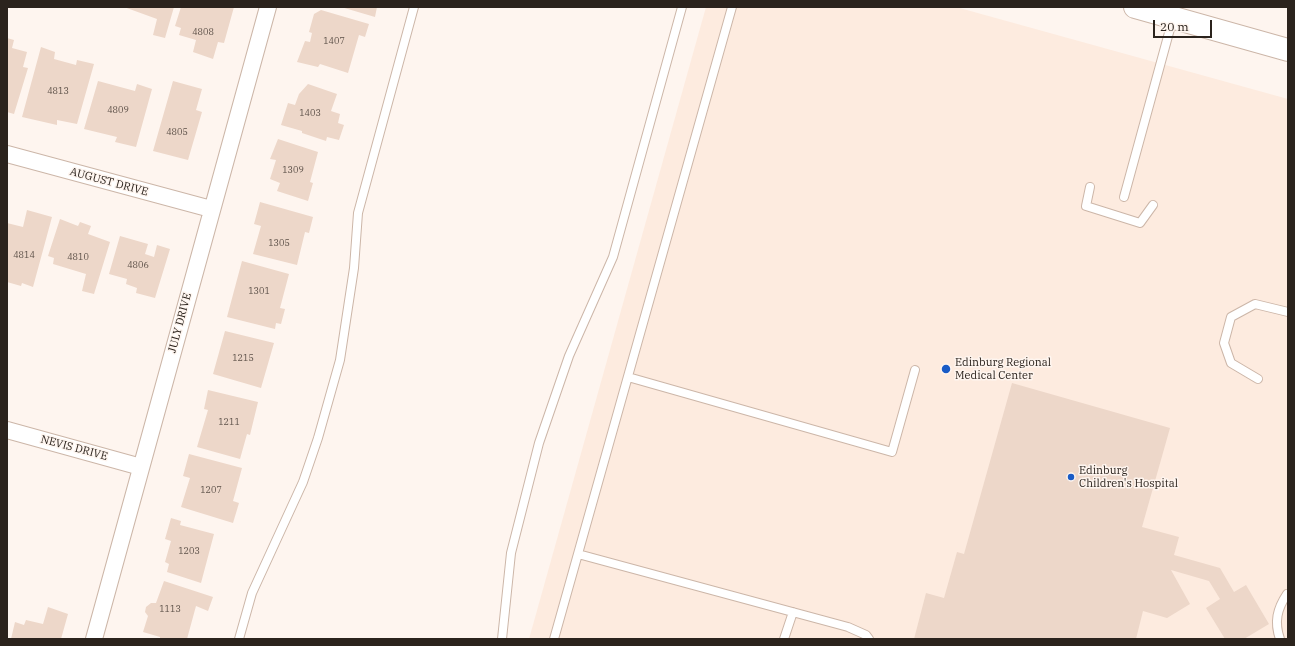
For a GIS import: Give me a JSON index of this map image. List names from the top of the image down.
{
  "streets": {
    "street": ["AUGUST DRIVE", "JULY DRIVE", "NEVIS DRIVE"]
  },
  "crossings": [
    ["AUGUST DRIVE", "JULY DRIVE"],
    ["JULY DRIVE", "NEVIS DRIVE"]
  ],
  "places": ["Edinburg Regional Medical Center", "Edinburg Children's Hospital"],
  "house_numbers": [
    "4808",
    "1407",
    "4813",
    "4809",
    "1403",
    "4805",
    "1309",
    "1305",
    "4814",
    "4810",
    "4806",
    "1301",
    "1215",
    "1211",
    "1207",
    "1203",
    "1113"
  ],
  "scale_bar": "20 m"
}
